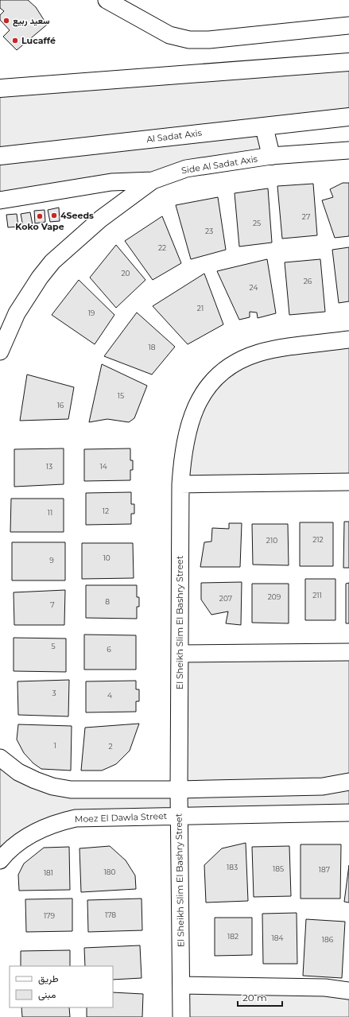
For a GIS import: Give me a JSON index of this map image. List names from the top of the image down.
{
  "streets": {
    "main road": ["Al Sadat Axis"],
    "street": ["Side Al Sadat Axis", "El Sheikh Slim El Bashry Street", "Moez El Dawla Street"]
  },
  "crossings": [
    ["El Sheikh Slim El Bashry Street", "Moez El Dawla Street"]
  ],
  "places": [
    "سعيد ربيع",
    "Lucaffé",
    "4Seeds",
    "Koko Vape"
  ],
  "house_numbers": [
    "27",
    "25",
    "23",
    "22",
    "20",
    "26",
    "24",
    "21",
    "19",
    "18",
    "15",
    "16",
    "13",
    "14",
    "12",
    "11",
    "212",
    "210",
    "10",
    "9",
    "211",
    "209",
    "207",
    "8",
    "7",
    "5",
    "6",
    "3",
    "4",
    "1",
    "2",
    "183",
    "185",
    "187",
    "180",
    "181",
    "178",
    "179",
    "182",
    "184",
    "186"
  ],
  "legend": ["طريق", "مبنى"],
  "scale_bar": "20 m"
}
